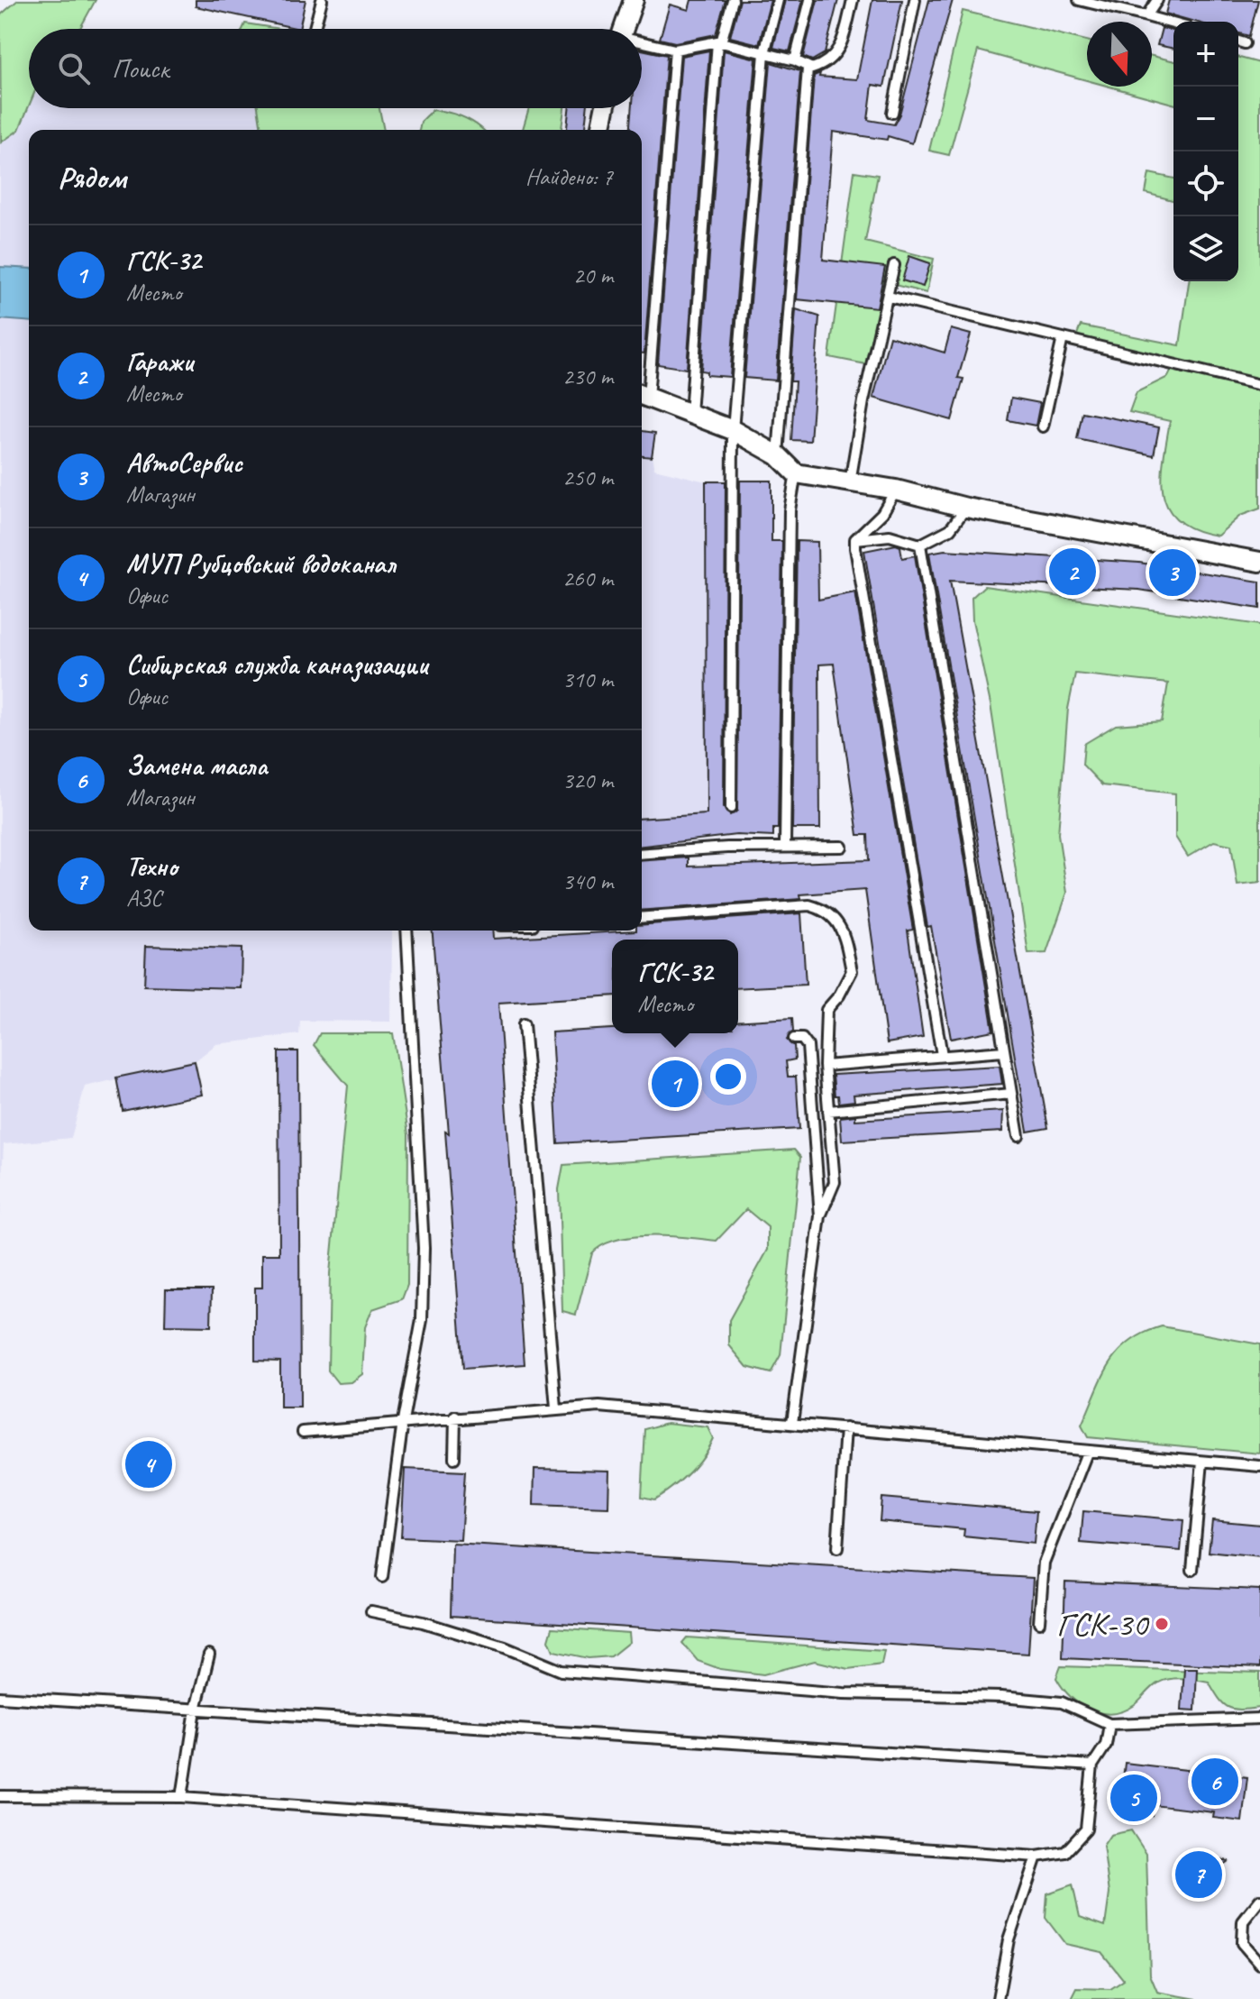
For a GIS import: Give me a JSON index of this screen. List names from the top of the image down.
{
  "places": ["ГСК-30"],
  "north": "bottom",
  "page": {
    "map_buttons": ["+", "−"],
    "search": "Поиск",
    "heading": ["Рядом", "Найдено: 7"],
    "list": [
      {
        "mark": "1",
        "name": "ГСК-32",
        "note": "Место",
        "value": "20 m"
      },
      {
        "mark": "2",
        "name": "Гаражи",
        "note": "Место",
        "value": "230 m"
      },
      {
        "mark": "3",
        "name": "АвтоСервис",
        "note": "Магазин",
        "value": "250 m"
      },
      {
        "mark": "4",
        "name": "МУП Рубцовский водоканал",
        "note": "Офис",
        "value": "260 m"
      },
      {
        "mark": "5",
        "name": "Сибирская служба каназизации",
        "note": "Офис",
        "value": "310 m"
      },
      {
        "mark": "6",
        "name": "Замена масла",
        "note": "Магазин",
        "value": "320 m"
      },
      {
        "mark": "7",
        "name": "Техно",
        "note": "АЗС",
        "value": "340 m"
      }
    ],
    "pins": [
      "2",
      "3",
      "1",
      "4",
      "6",
      "5",
      "7"
    ],
    "popup": ["ГСК-32", "Место"]
  }
}
